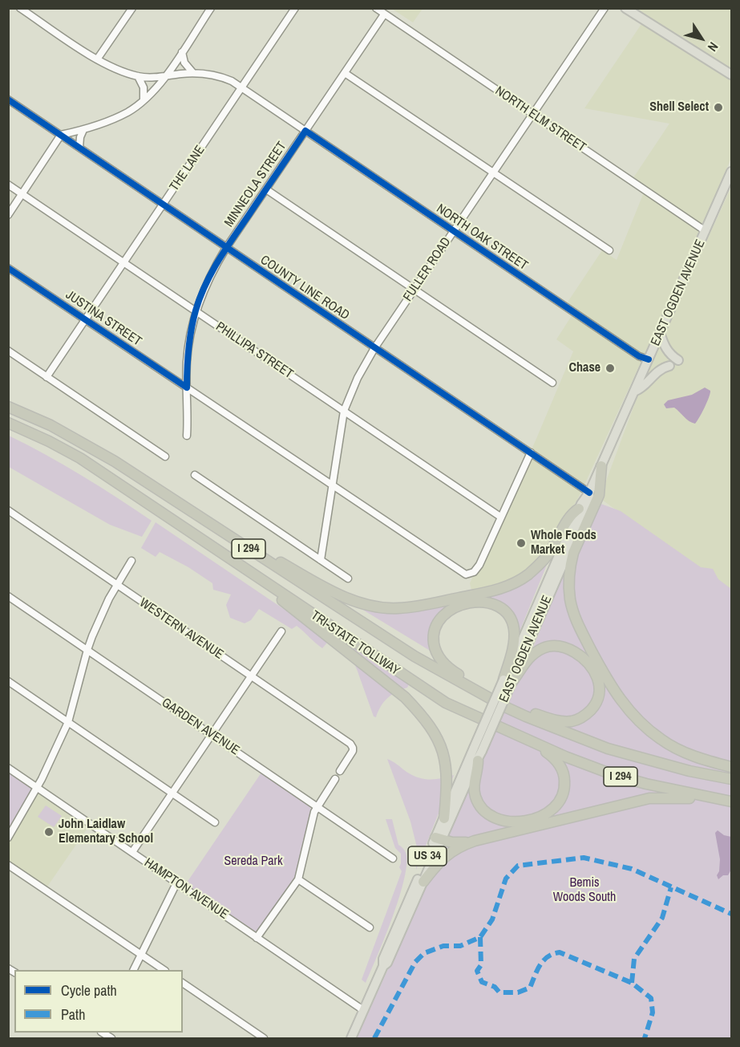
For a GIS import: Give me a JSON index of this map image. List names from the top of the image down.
{
  "streets": {
    "highway": ["I 294", "TRI-STATE TOLLWAY"],
    "main road": ["EAST OGDEN AVENUE", "US 34"],
    "street": [
      "NORTH ELM STREET",
      "THE LANE",
      "MINNEOLA STREET",
      "NORTH OAK STREET",
      "FULLER ROAD",
      "COUNTY LINE ROAD",
      "JUSTINA STREET",
      "PHILLIPA STREET",
      "WESTERN AVENUE",
      "GARDEN AVENUE",
      "HAMPTON AVENUE"
    ]
  },
  "crossings": [
    ["NORTH ELM STREET", "MINNEOLA STREET"],
    ["NORTH ELM STREET", "FULLER ROAD"],
    ["NORTH ELM STREET", "EAST OGDEN AVENUE"],
    ["THE LANE", "NORTH OAK STREET"],
    ["THE LANE", "COUNTY LINE ROAD"],
    ["THE LANE", "JUSTINA STREET"],
    ["THE LANE", "PHILLIPA STREET"],
    ["MINNEOLA STREET", "NORTH OAK STREET"],
    ["MINNEOLA STREET", "COUNTY LINE ROAD"],
    ["MINNEOLA STREET", "JUSTINA STREET"],
    ["MINNEOLA STREET", "PHILLIPA STREET"],
    ["NORTH OAK STREET", "FULLER ROAD"],
    ["NORTH OAK STREET", "EAST OGDEN AVENUE"],
    ["FULLER ROAD", "COUNTY LINE ROAD"],
    ["FULLER ROAD", "JUSTINA STREET"],
    ["FULLER ROAD", "PHILLIPA STREET"],
    ["COUNTY LINE ROAD", "EAST OGDEN AVENUE"],
    ["EAST OGDEN AVENUE", "US 34"],
    ["JUSTINA STREET", "PHILLIPA STREET"],
    ["US 34", "HAMPTON AVENUE"]
  ],
  "parks": ["Sereda Park", "Bemis Woods South"],
  "places": [
    "Shell Select",
    "Chase",
    "Whole Foods Market",
    "John Laidlaw Elementary School"
  ],
  "legend": ["Cycle path", "Path"],
  "north": "bottom right"
}
